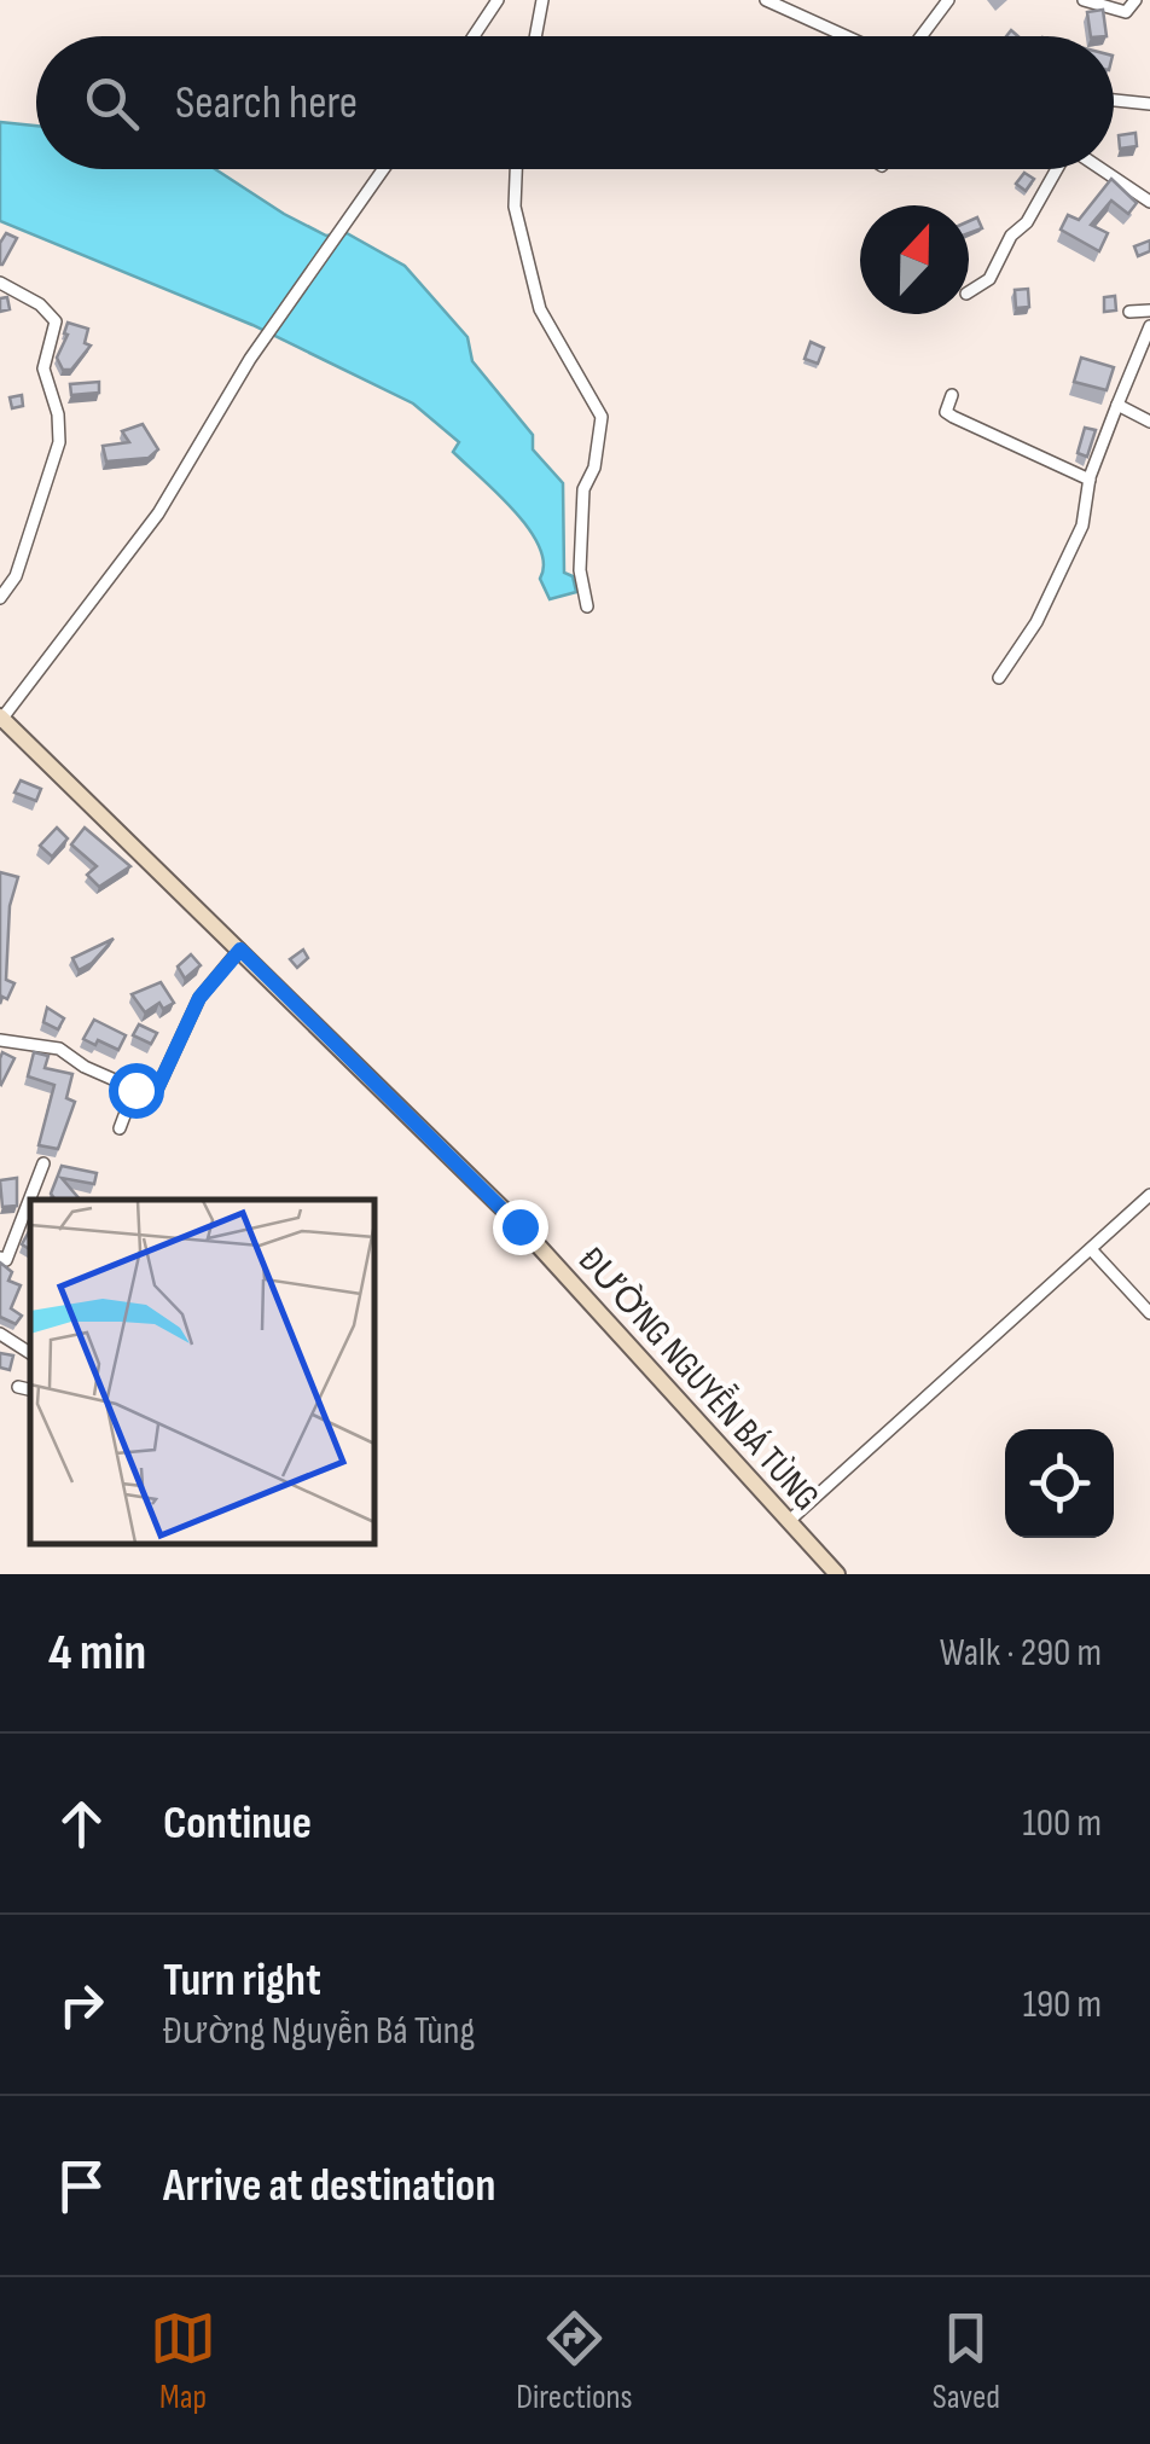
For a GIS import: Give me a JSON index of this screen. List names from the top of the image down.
{
  "streets": {
    "main road": ["ĐƯỜNG NGUYỄN BÁ TÙNG"]
  },
  "north": "top",
  "page": {
    "search": "Search here",
    "heading": ["4 min", "Walk · 290 m"],
    "list": [
      ["Continue", "100 m"],
      ["Turn right", "Đường Nguyễn Bá Tùng", "190 m"],
      "Arrive at destination"
    ],
    "nav": ["Map", "Directions", "Saved"]
  }
}
